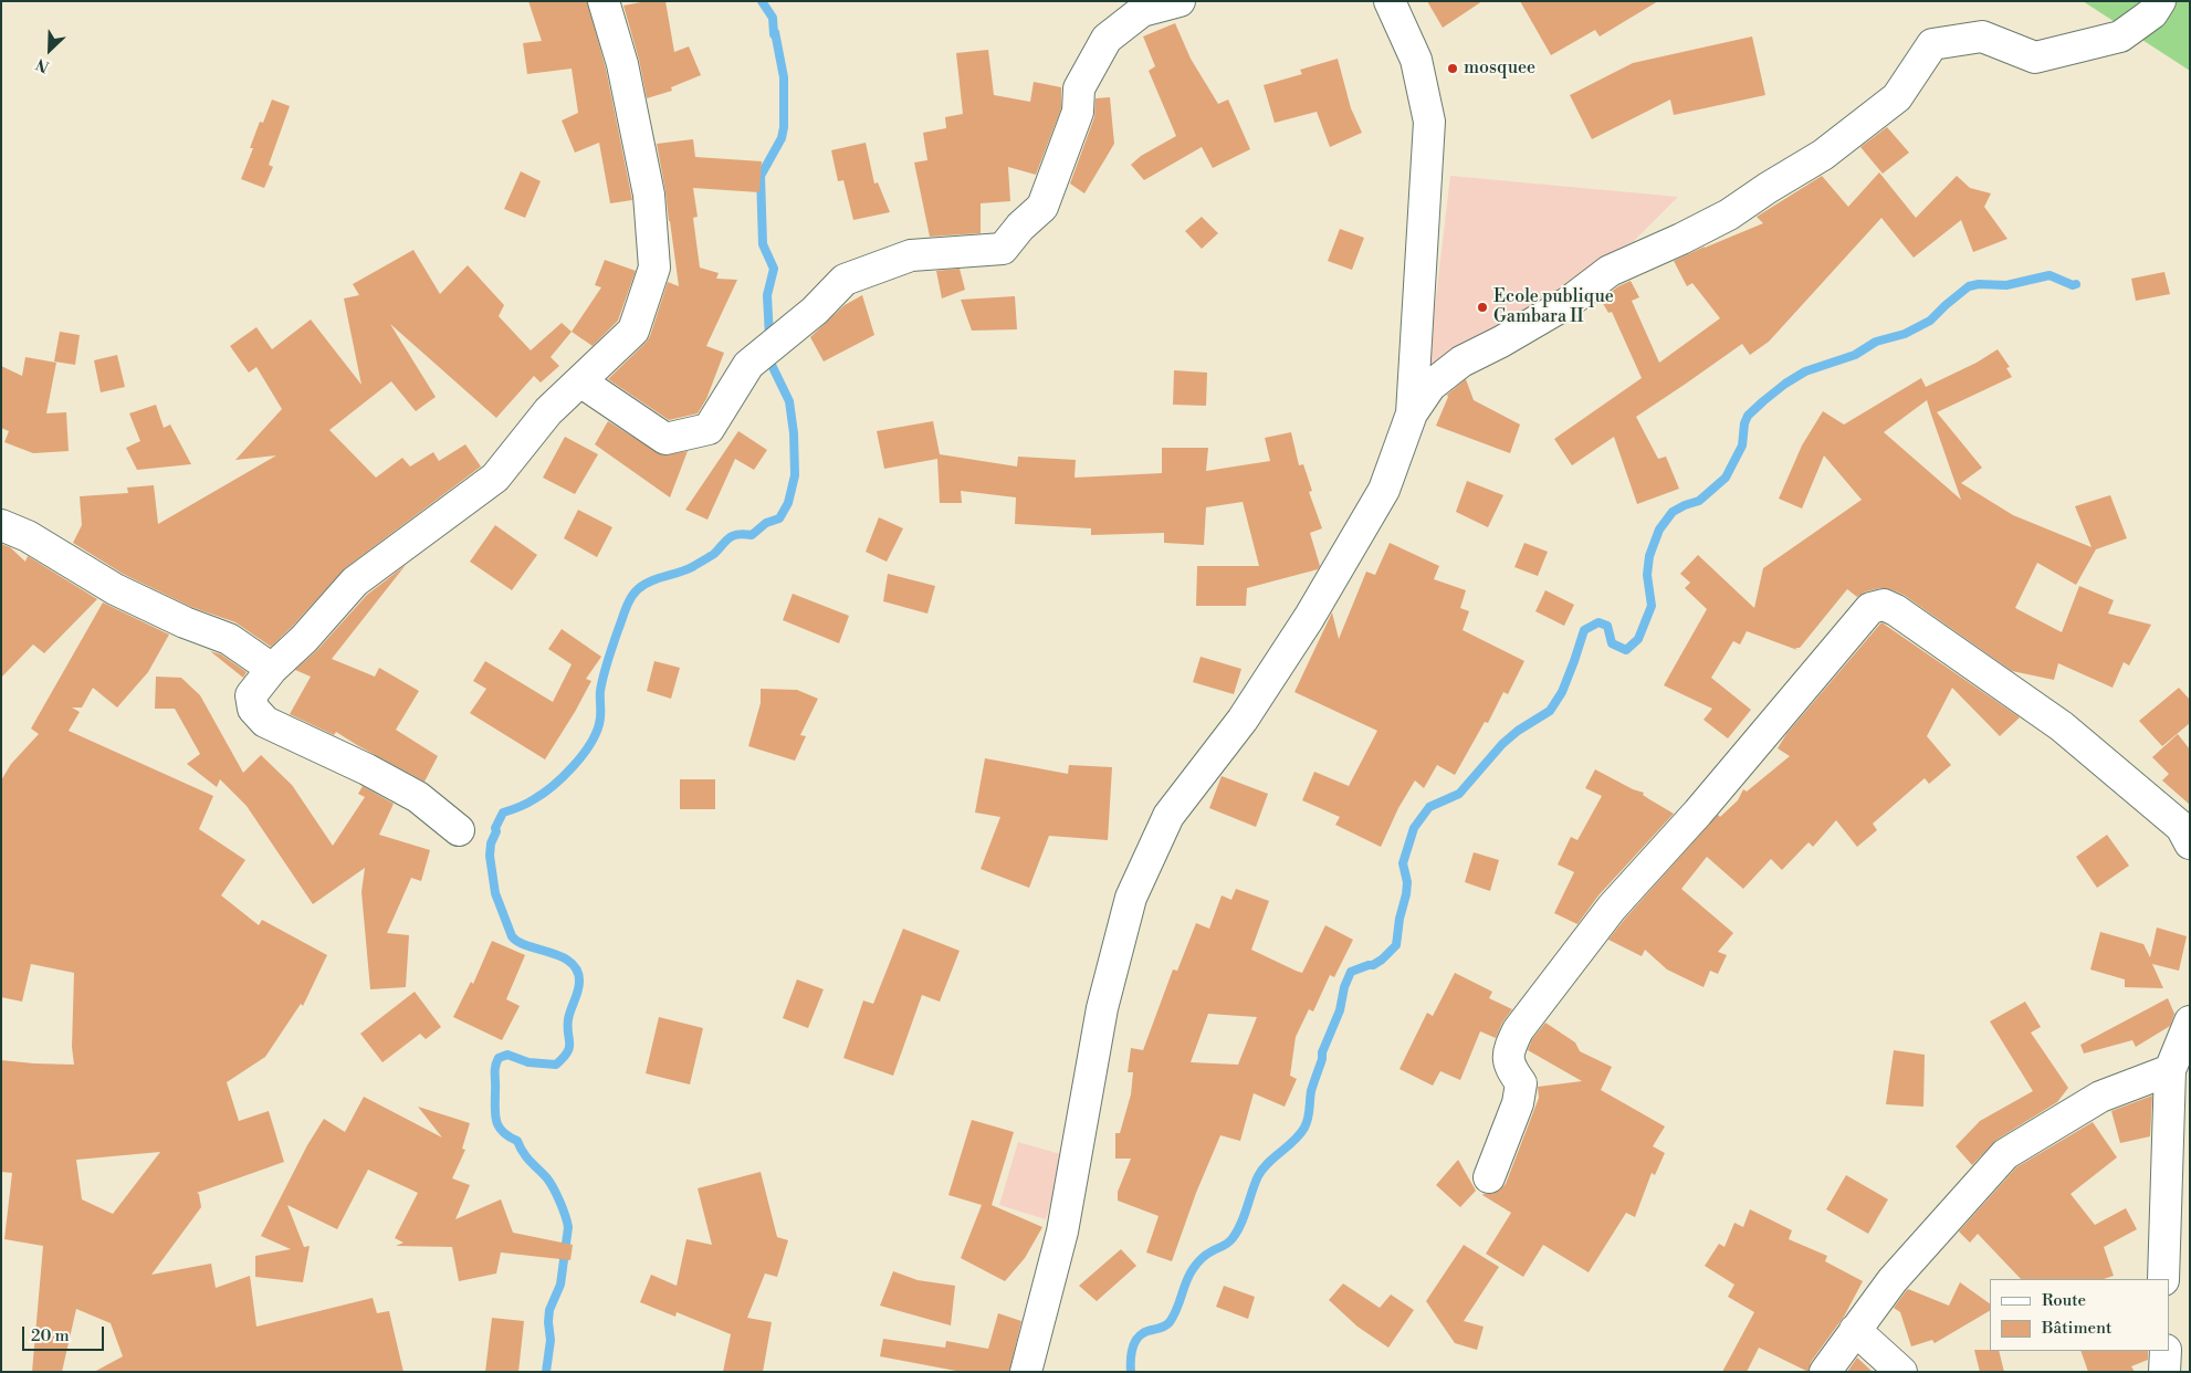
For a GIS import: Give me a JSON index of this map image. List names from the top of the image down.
{
  "places": ["mosquee", "Ecole publique Gambara II"],
  "legend": ["Route", "Bâtiment"],
  "scale_bar": "20 m",
  "north": "bottom left"
}
